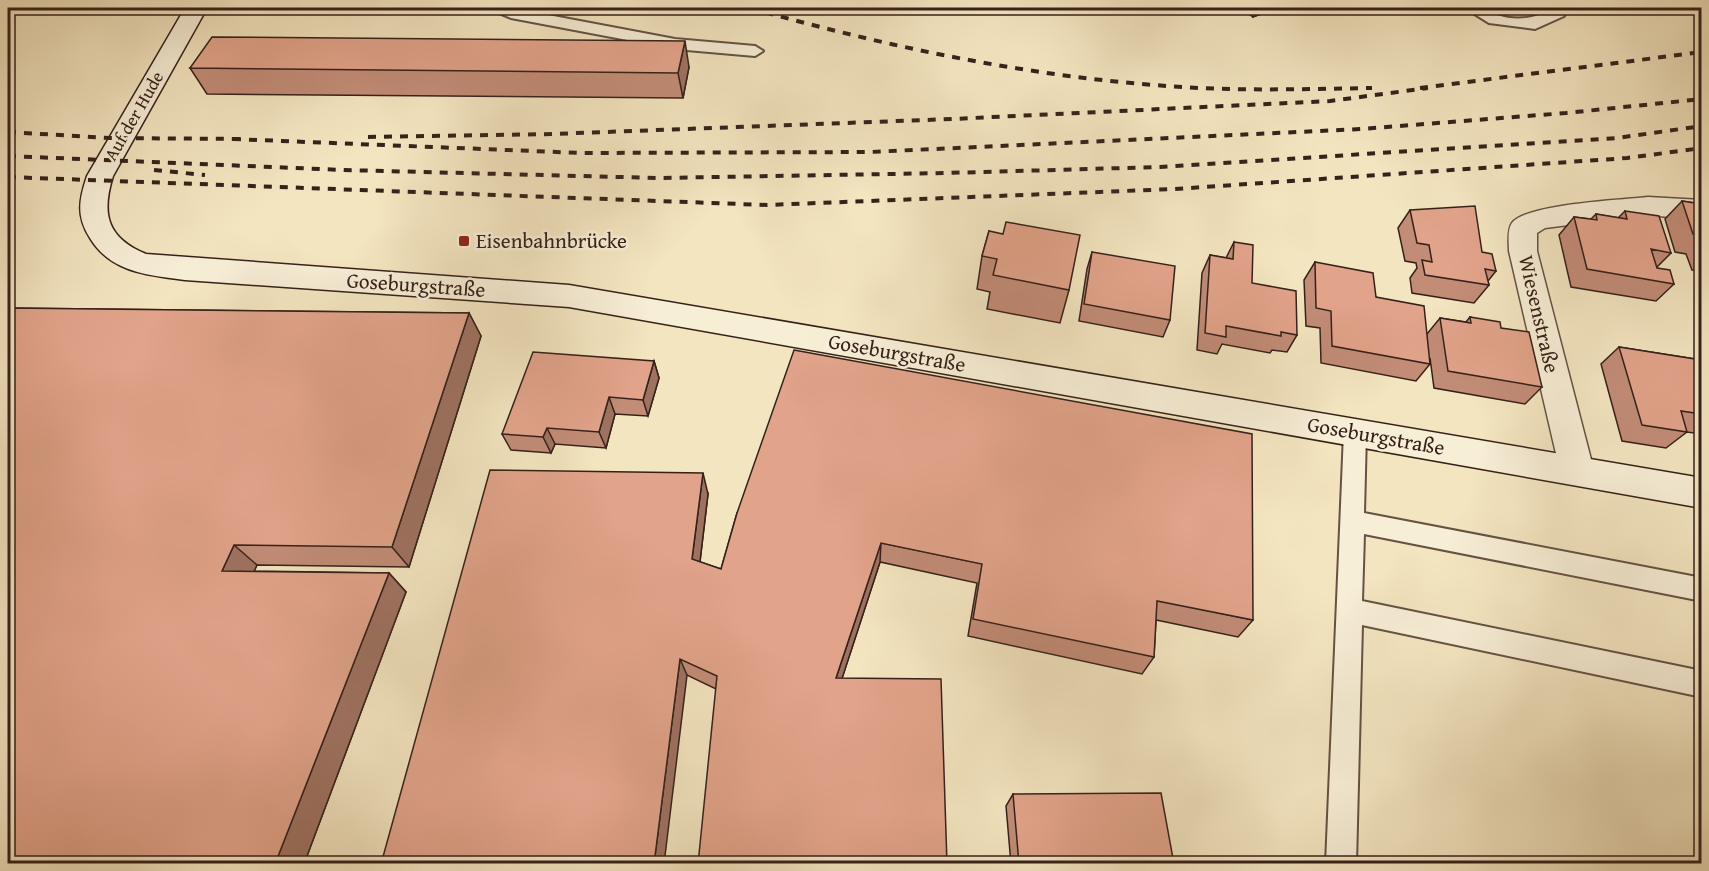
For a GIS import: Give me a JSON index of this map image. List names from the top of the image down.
{
  "streets": {
    "street": ["Auf der Hude", "Goseburgstraße", "Wiesenstraße"]
  },
  "crossings": [
    ["Auf der Hude", "Goseburgstraße"],
    ["Goseburgstraße", "Wiesenstraße"]
  ],
  "places": {
    "transit": ["Eisenbahnbrücke"]
  }
}
